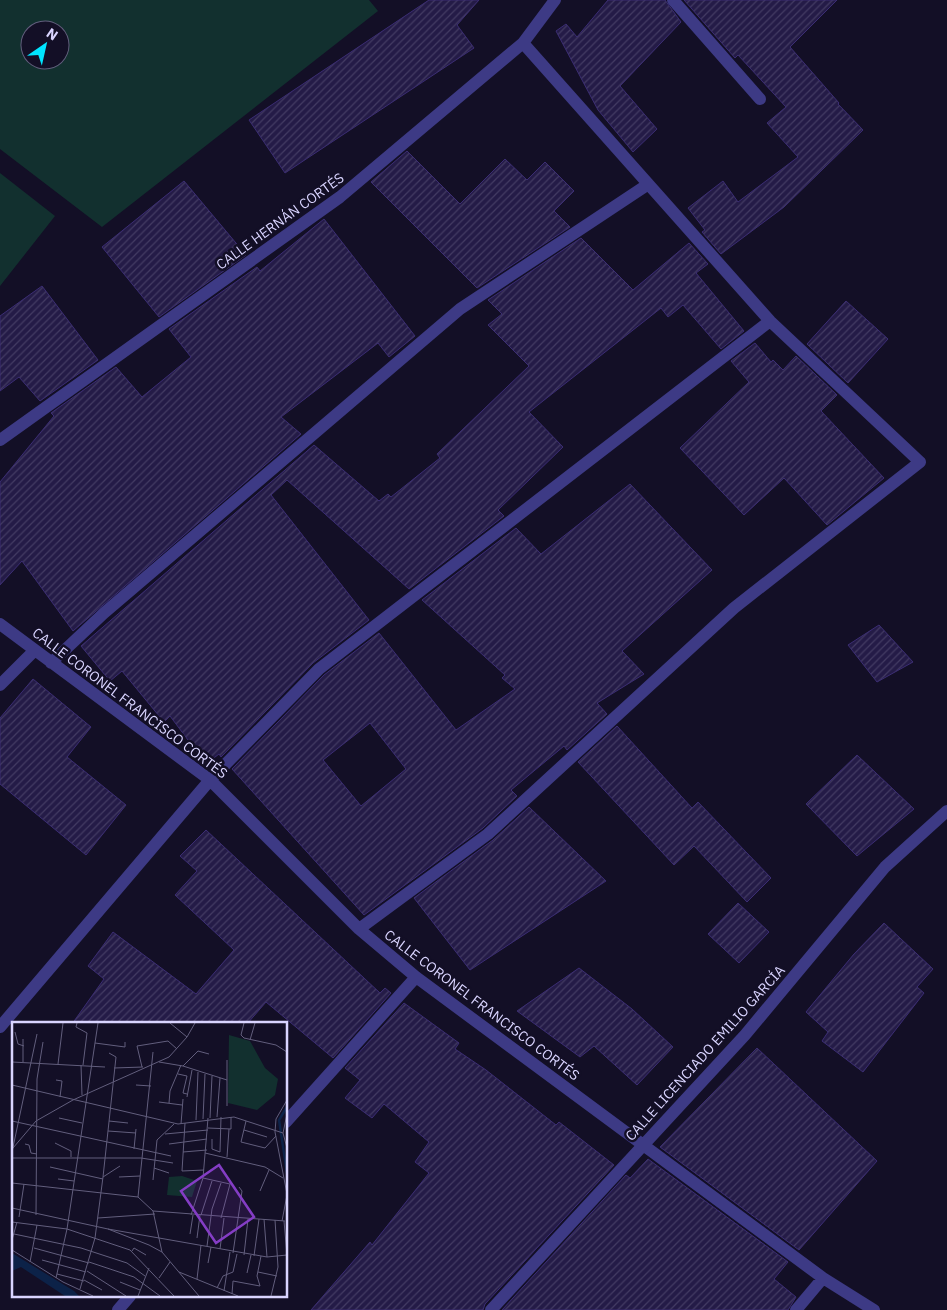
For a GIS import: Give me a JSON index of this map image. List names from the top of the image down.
{
  "streets": {
    "street": ["CALLE HERNÁN CORTÉS", "CALLE CORONEL FRANCISCO CORTÉS", "CALLE LICENCIADO EMILIO GARCÍA"]
  },
  "crossings": [
    ["CALLE CORONEL FRANCISCO CORTÉS", "CALLE LICENCIADO EMILIO GARCÍA"]
  ],
  "north": "top right"
}
